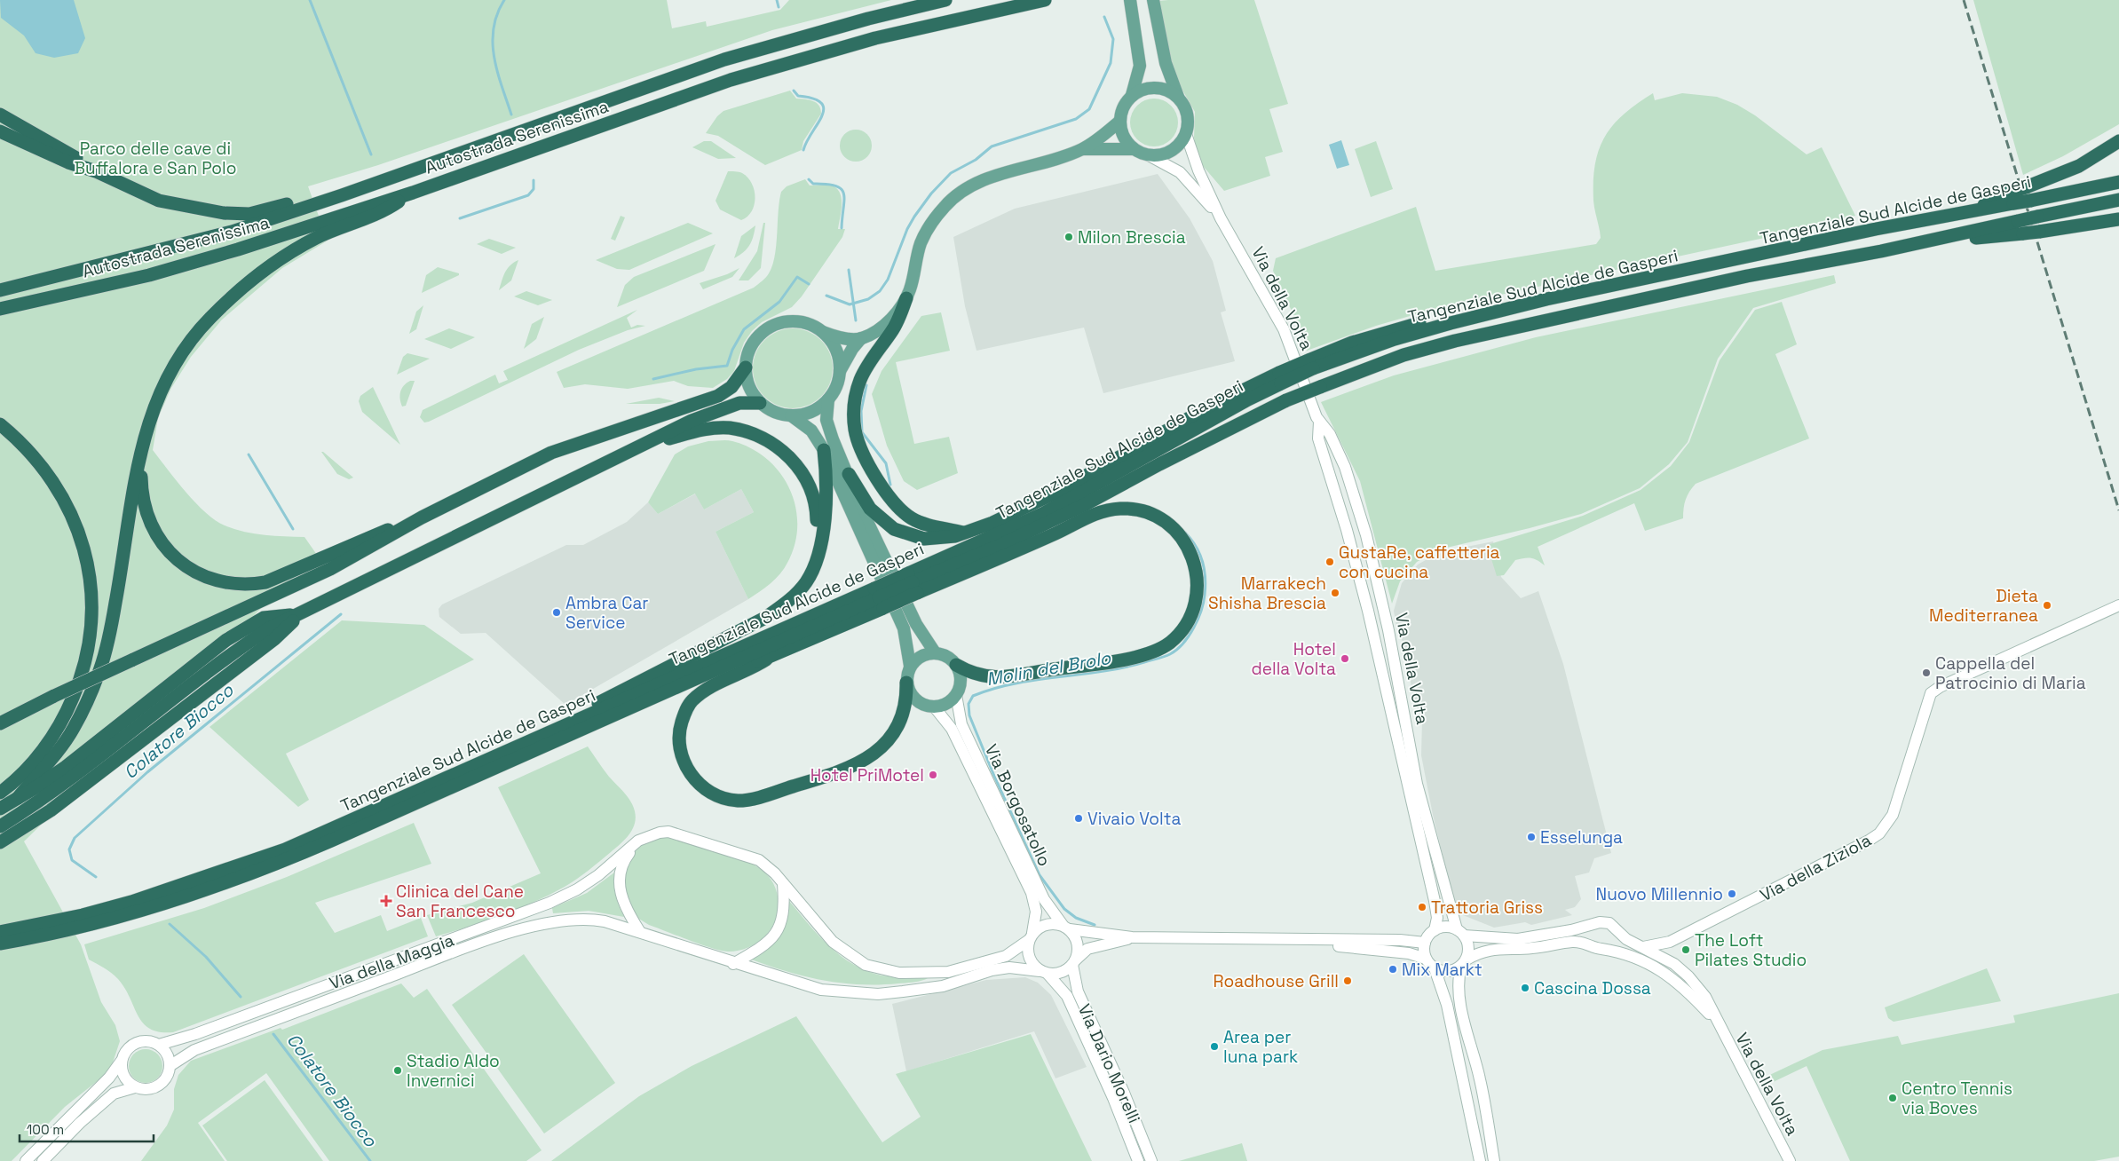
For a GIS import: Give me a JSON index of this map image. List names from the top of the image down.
{
  "streets": {
    "highway": ["Autostrada Serenissima", "Tangenziale Sud Alcide de Gasperi"],
    "main road": [
      "Via della Volta",
      "Via Borgosatollo",
      "Via della Ziziola",
      "Via della Maggia",
      "Via Dario Morelli"
    ]
  },
  "crossings": [
    ["Via Borgosatollo", "Via Dario Morelli"]
  ],
  "water": ["Molin del Brolo", "Colatore Biocco"],
  "parks": ["Parco delle cave di Buffalora e San Polo"],
  "places": {
    "other": [
      "Milon Brescia",
      "GustaRe, caffetteria con cucina",
      "Marrakech Shisha Brescia",
      "Dieta Mediterranea",
      "Ambra Car Service",
      "Hotel della Volta",
      "Cappella del Patrocinio di Maria",
      "Hotel PriMotel",
      "Vivaio Volta",
      "Esselunga",
      "Nuovo Millennio",
      "Trattoria Griss",
      "The Loft Pilates Studio",
      "Mix Markt",
      "Roadhouse Grill",
      "Cascina Dossa",
      "Area per luna park",
      "Stadio Aldo Invernici",
      "Centro Tennis via Boves"
    ],
    "health": ["Clinica del Cane San Francesco"]
  },
  "scale_bar": "100 m"
}
